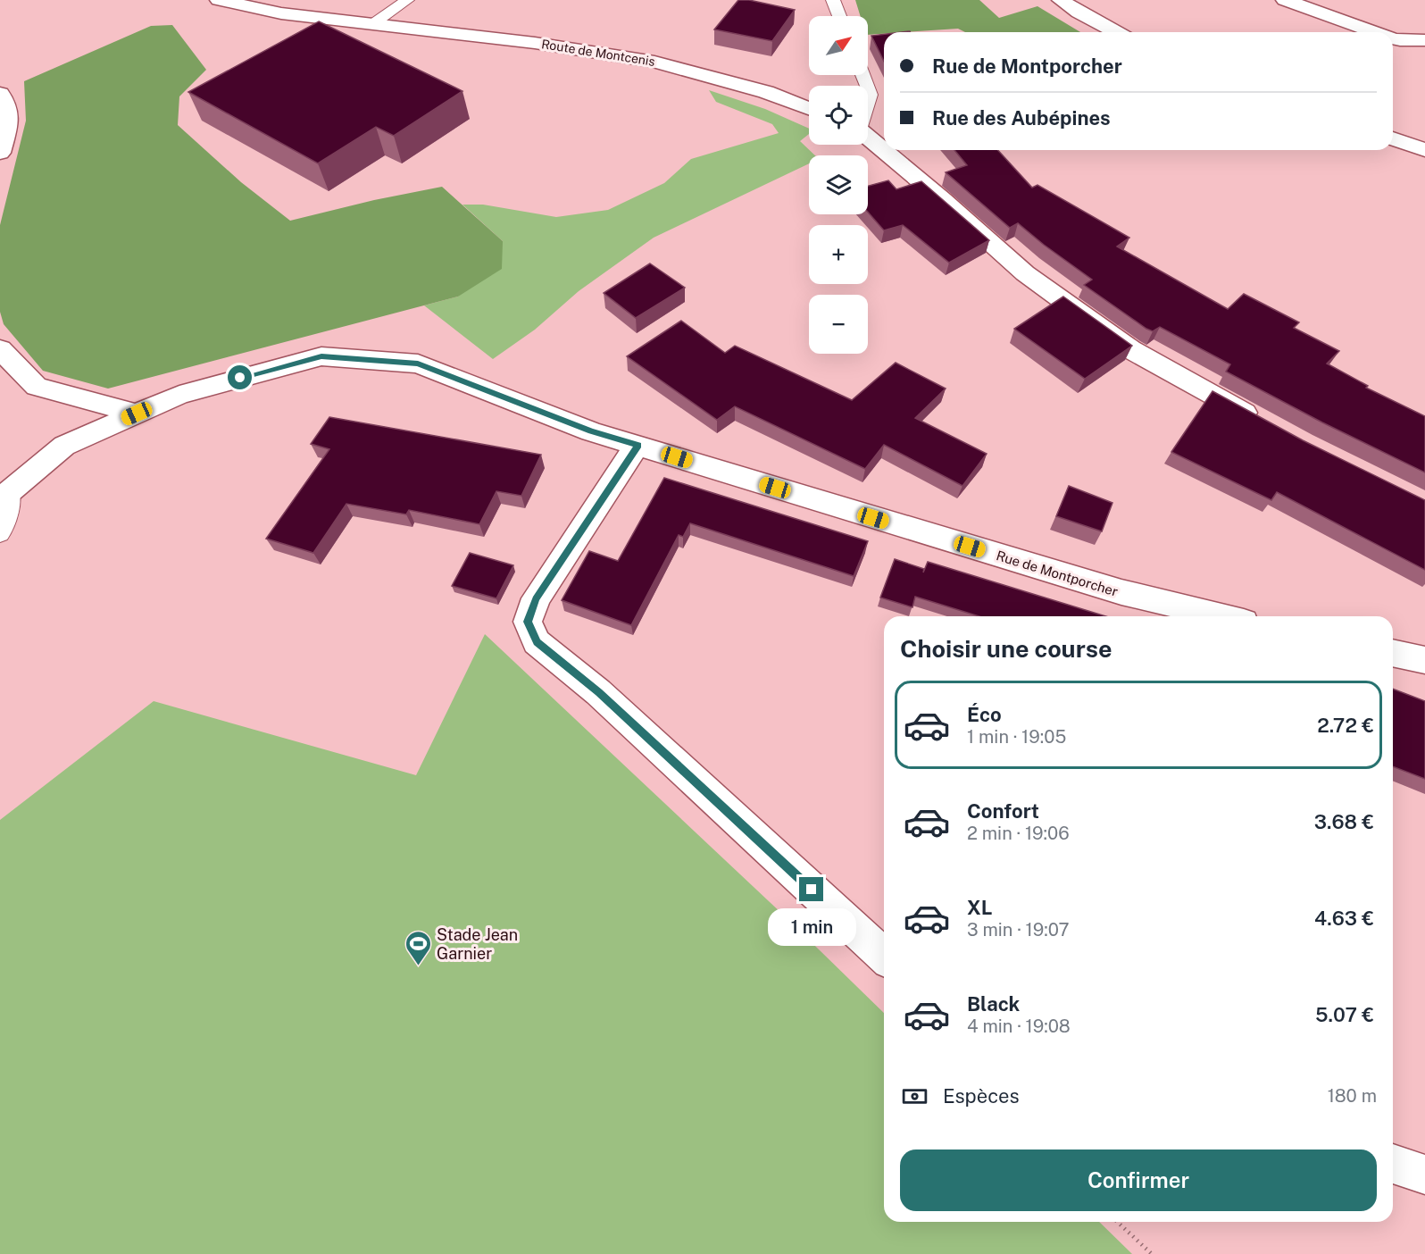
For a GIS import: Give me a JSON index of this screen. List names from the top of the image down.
{
  "streets": {
    "street": ["Route de Montcenis", "Rue de Montporcher"]
  },
  "places": {
    "sports": ["Stade Jean Garnier"]
  },
  "north": "top right",
  "page": {
    "map_buttons": ["+", "−"],
    "banner": ["Rue de Montporcher", "Rue des Aubépines"],
    "heading": "Choisir une course",
    "list": [
      {
        "name": "Éco",
        "note": "1 min · 19:05",
        "value": "2.72 €"
      },
      {
        "name": "Confort",
        "note": "2 min · 19:06",
        "value": "3.68 €"
      },
      {
        "name": "XL",
        "note": "3 min · 19:07",
        "value": "4.63 €"
      },
      {
        "name": "Black",
        "note": "4 min · 19:08",
        "value": "5.07 €"
      }
    ],
    "bubble": "1 min",
    "pay": ["Espèces", "180 m"],
    "buttons": "Confirmer"
  }
}
